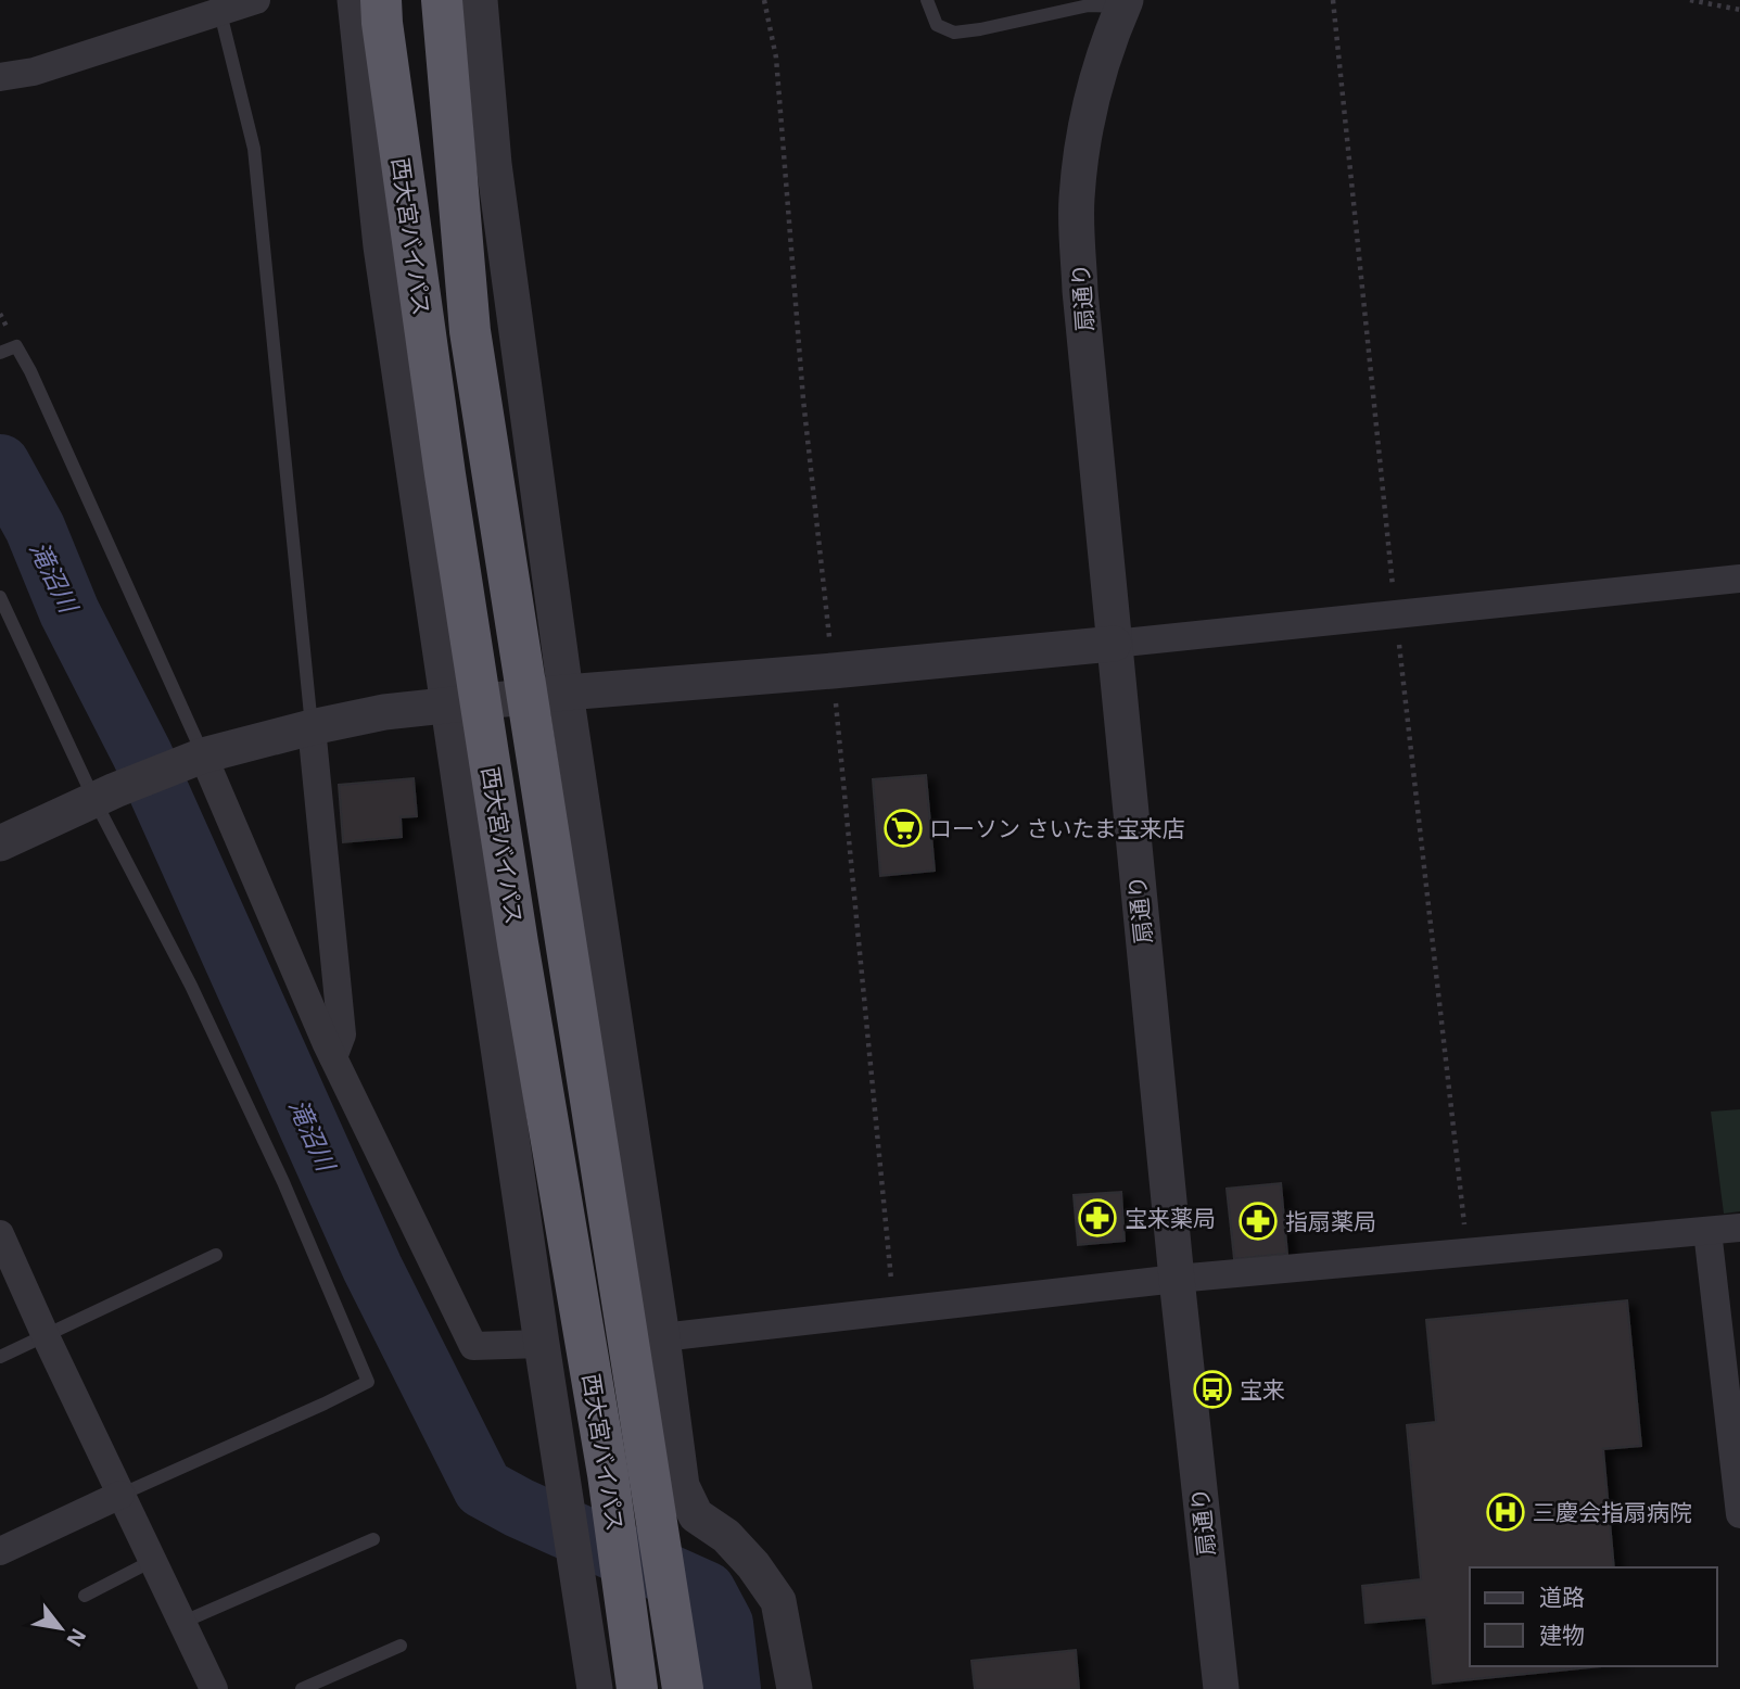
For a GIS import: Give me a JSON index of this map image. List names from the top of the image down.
{
  "streets": {
    "highway": ["西大宮バイパス"],
    "street": ["扇通り"]
  },
  "water": ["滝沼川"],
  "places": {
    "supermarket": ["ローソン さいたま宝来店"],
    "pharmacy": ["宝来薬局", "指扇薬局"],
    "bus stop": ["宝来"],
    "hospital": ["三慶会指扇病院"]
  },
  "legend": ["道路", "建物"],
  "north": "bottom right"
}
